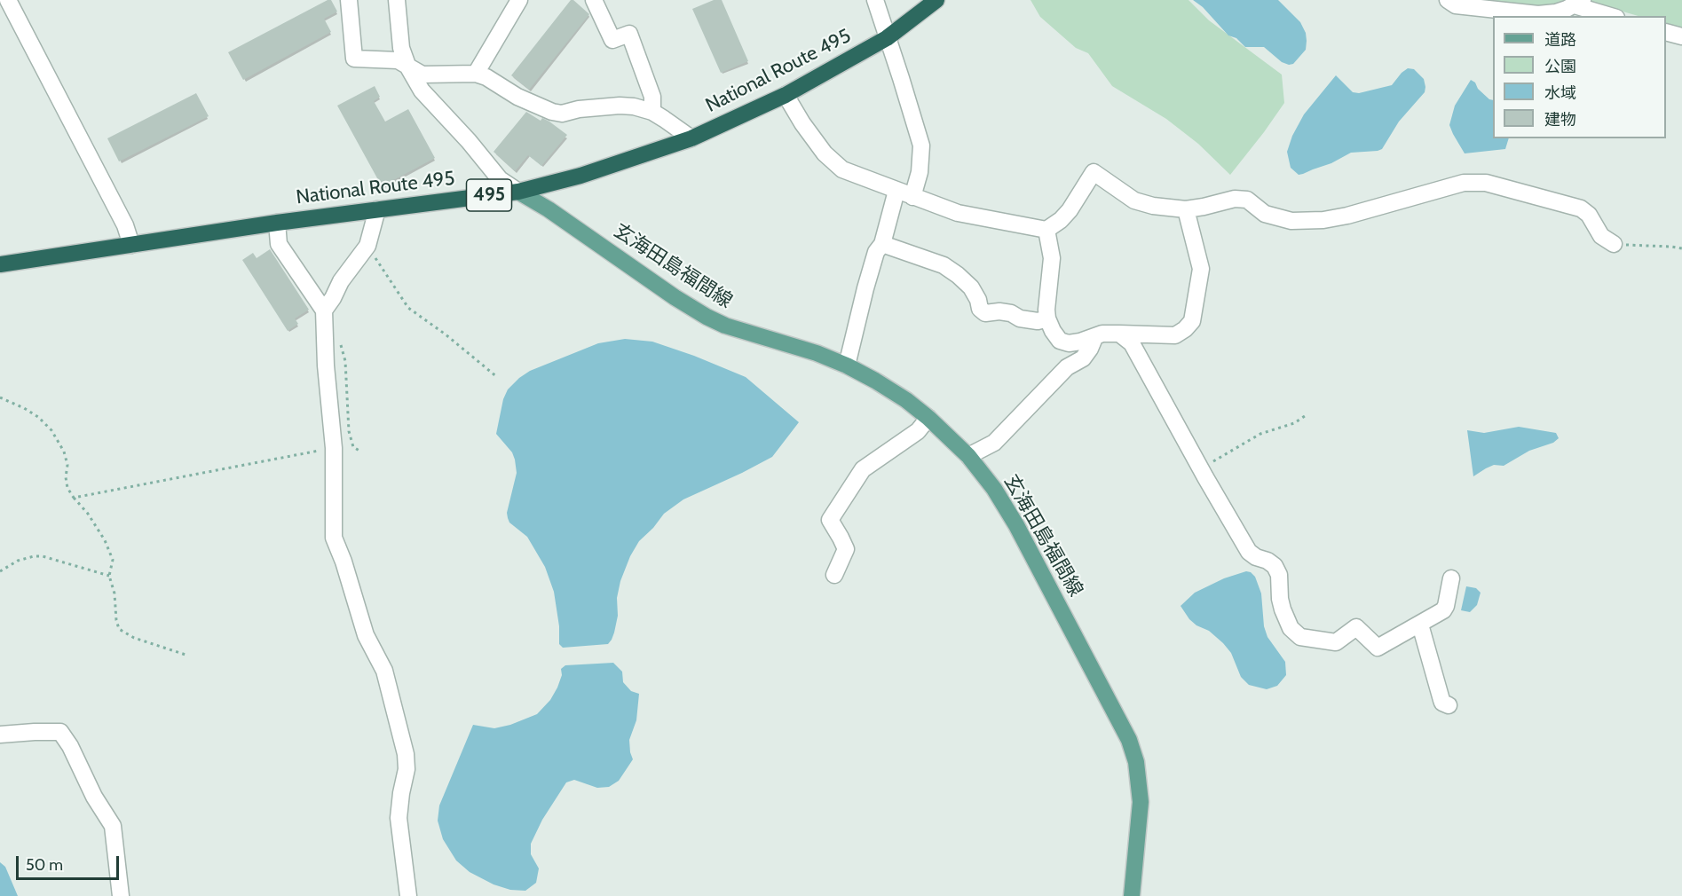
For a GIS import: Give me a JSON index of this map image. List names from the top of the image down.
{
  "streets": {
    "highway": ["National Route 495", "495"],
    "main road": ["玄海田島福間線"]
  },
  "crossings": [
    ["National Route 495", "玄海田島福間線"]
  ],
  "legend": [
    "道路",
    "公園",
    "水域",
    "建物"
  ],
  "scale_bar": "50 m"
}
